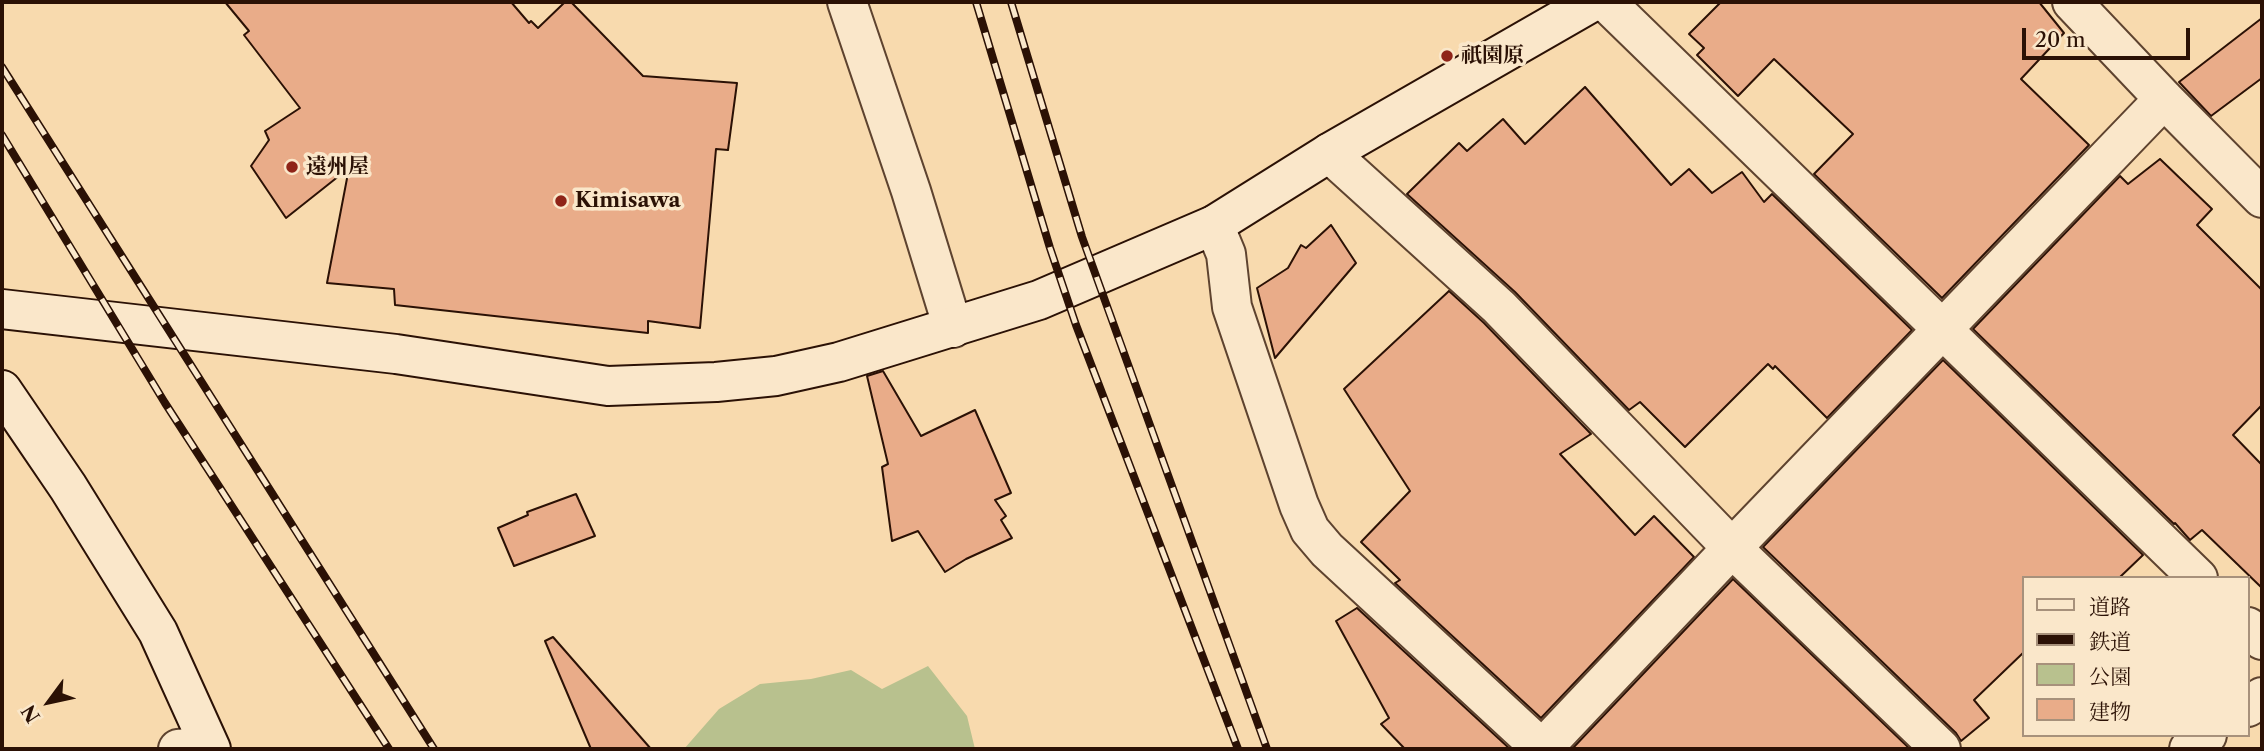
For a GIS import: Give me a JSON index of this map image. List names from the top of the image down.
{
  "places": ["祇園原", "遠州屋", "Kimisawa"],
  "legend": [
    "道路",
    "鉄道",
    "公園",
    "建物"
  ],
  "scale_bar": "20 m",
  "north": "bottom left"
}
